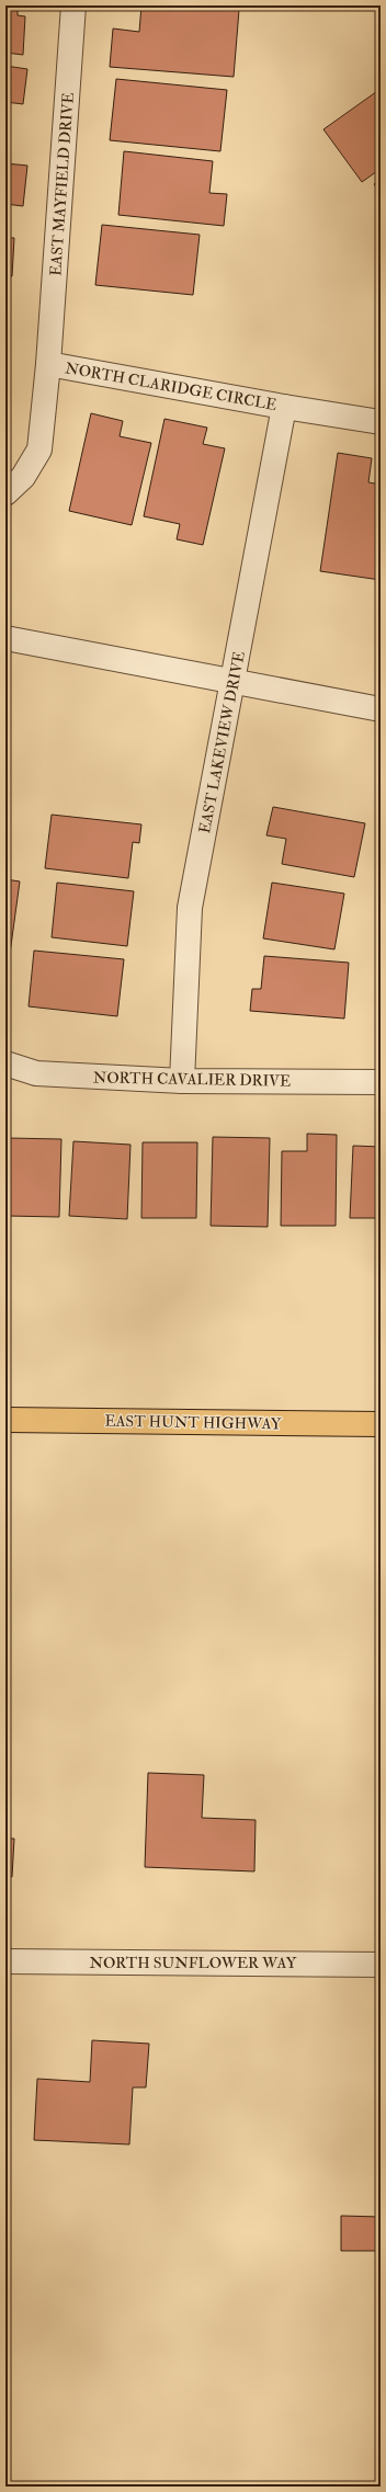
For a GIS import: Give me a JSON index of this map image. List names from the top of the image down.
{
  "streets": {
    "main road": ["EAST HUNT HIGHWAY"],
    "street": [
      "EAST MAYFIELD DRIVE",
      "NORTH CLARIDGE CIRCLE",
      "EAST LAKEVIEW DRIVE",
      "NORTH CAVALIER DRIVE",
      "NORTH SUNFLOWER WAY"
    ]
  },
  "crossings": [
    ["EAST MAYFIELD DRIVE", "NORTH CLARIDGE CIRCLE"],
    ["NORTH CLARIDGE CIRCLE", "EAST LAKEVIEW DRIVE"],
    ["EAST LAKEVIEW DRIVE", "NORTH CAVALIER DRIVE"]
  ]
}
